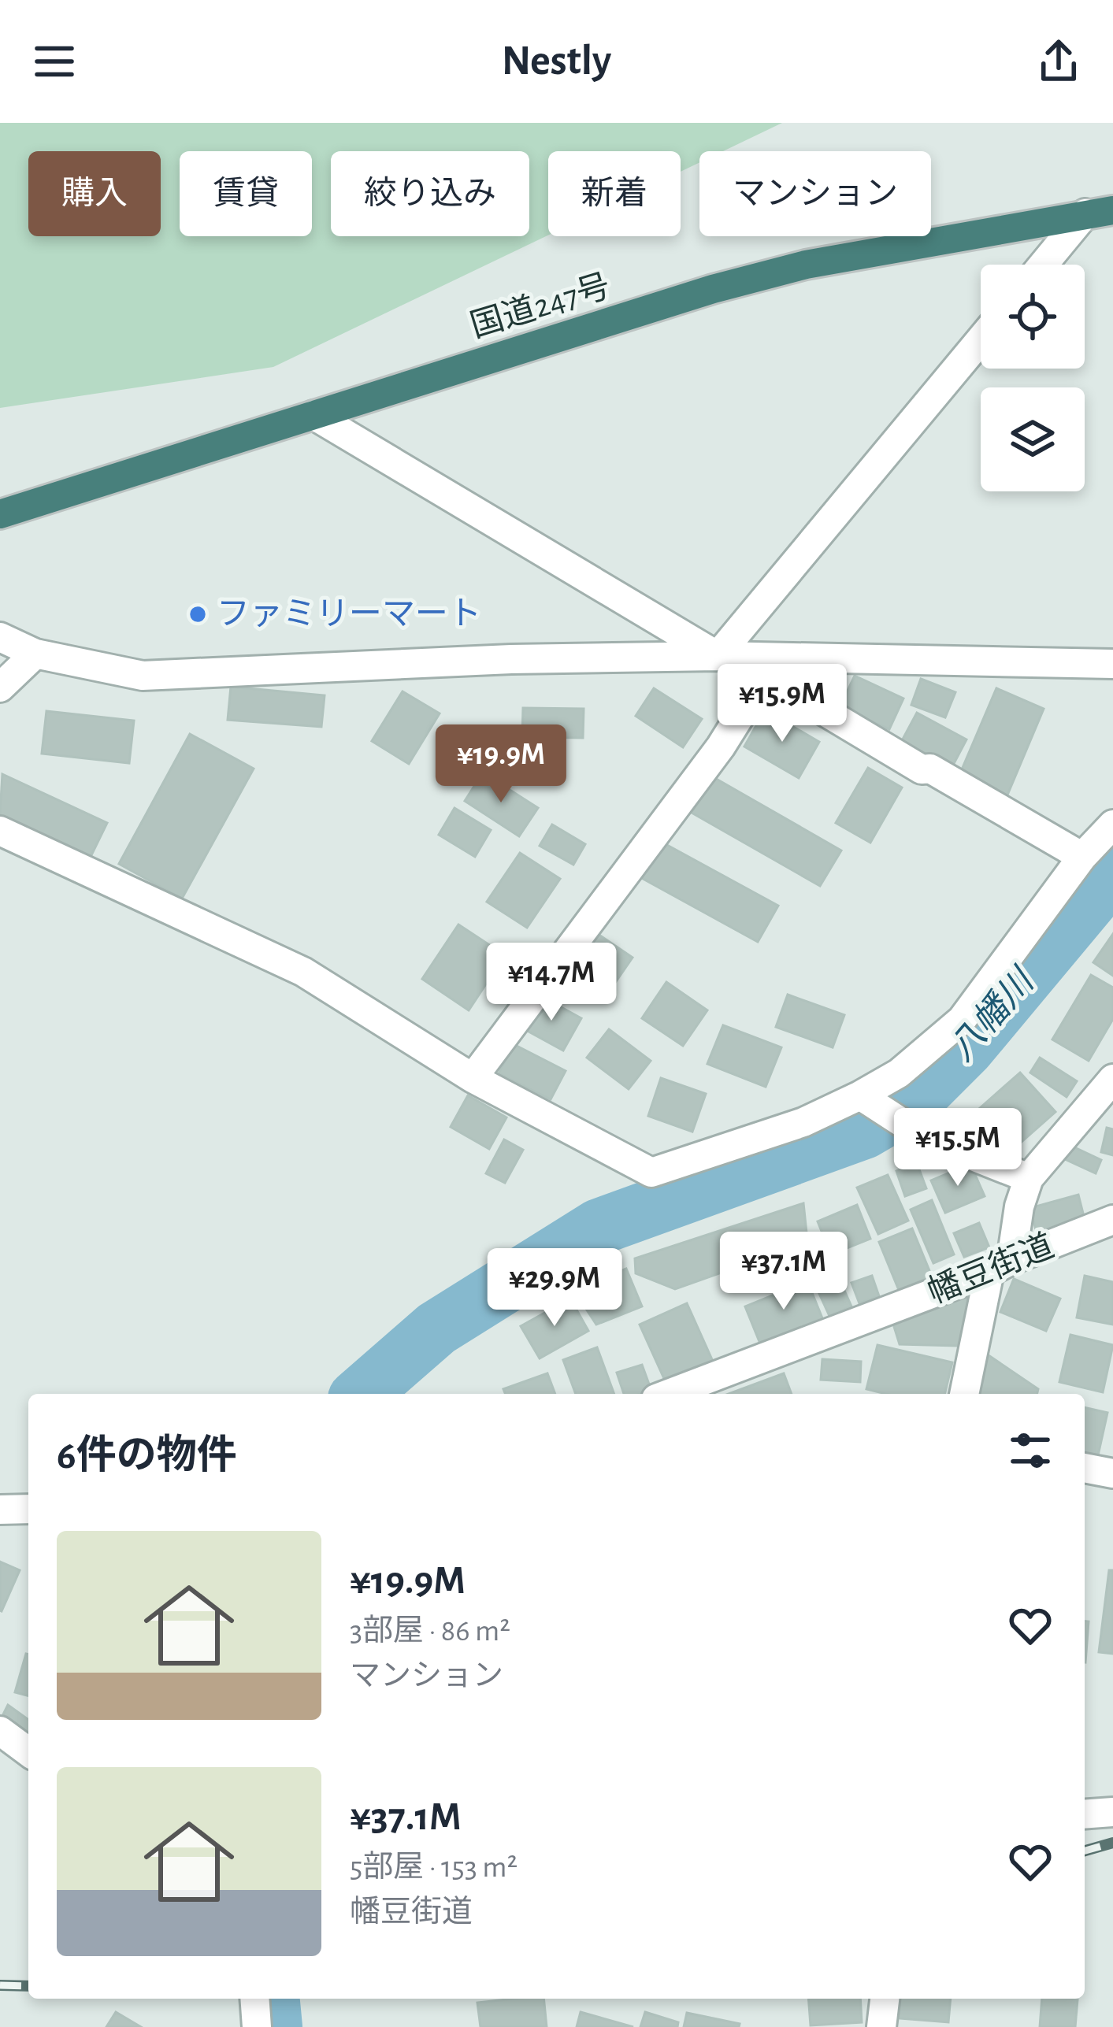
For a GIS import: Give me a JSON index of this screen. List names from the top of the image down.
{
  "streets": {
    "highway": ["国道247号"],
    "street": ["幡豆街道"]
  },
  "water": ["八幡川"],
  "places": ["ファミリーマート"],
  "page": {
    "header": "Nestly",
    "chip": [
      "購入",
      "賃貸",
      "絞り込み",
      "新着",
      "マンション"
    ],
    "price": [
      "¥15.9M",
      "¥19.9M",
      "¥14.7M",
      "¥15.5M",
      "¥37.1M",
      "¥29.9M"
    ],
    "heading": "6件の物件",
    "list": [
      {
        "name": "¥19.9M",
        "note": "3部屋 · 86 m² · マンション"
      },
      {
        "name": "¥37.1M",
        "note": "5部屋 · 153 m² · 幡豆街道"
      }
    ]
  }
}
